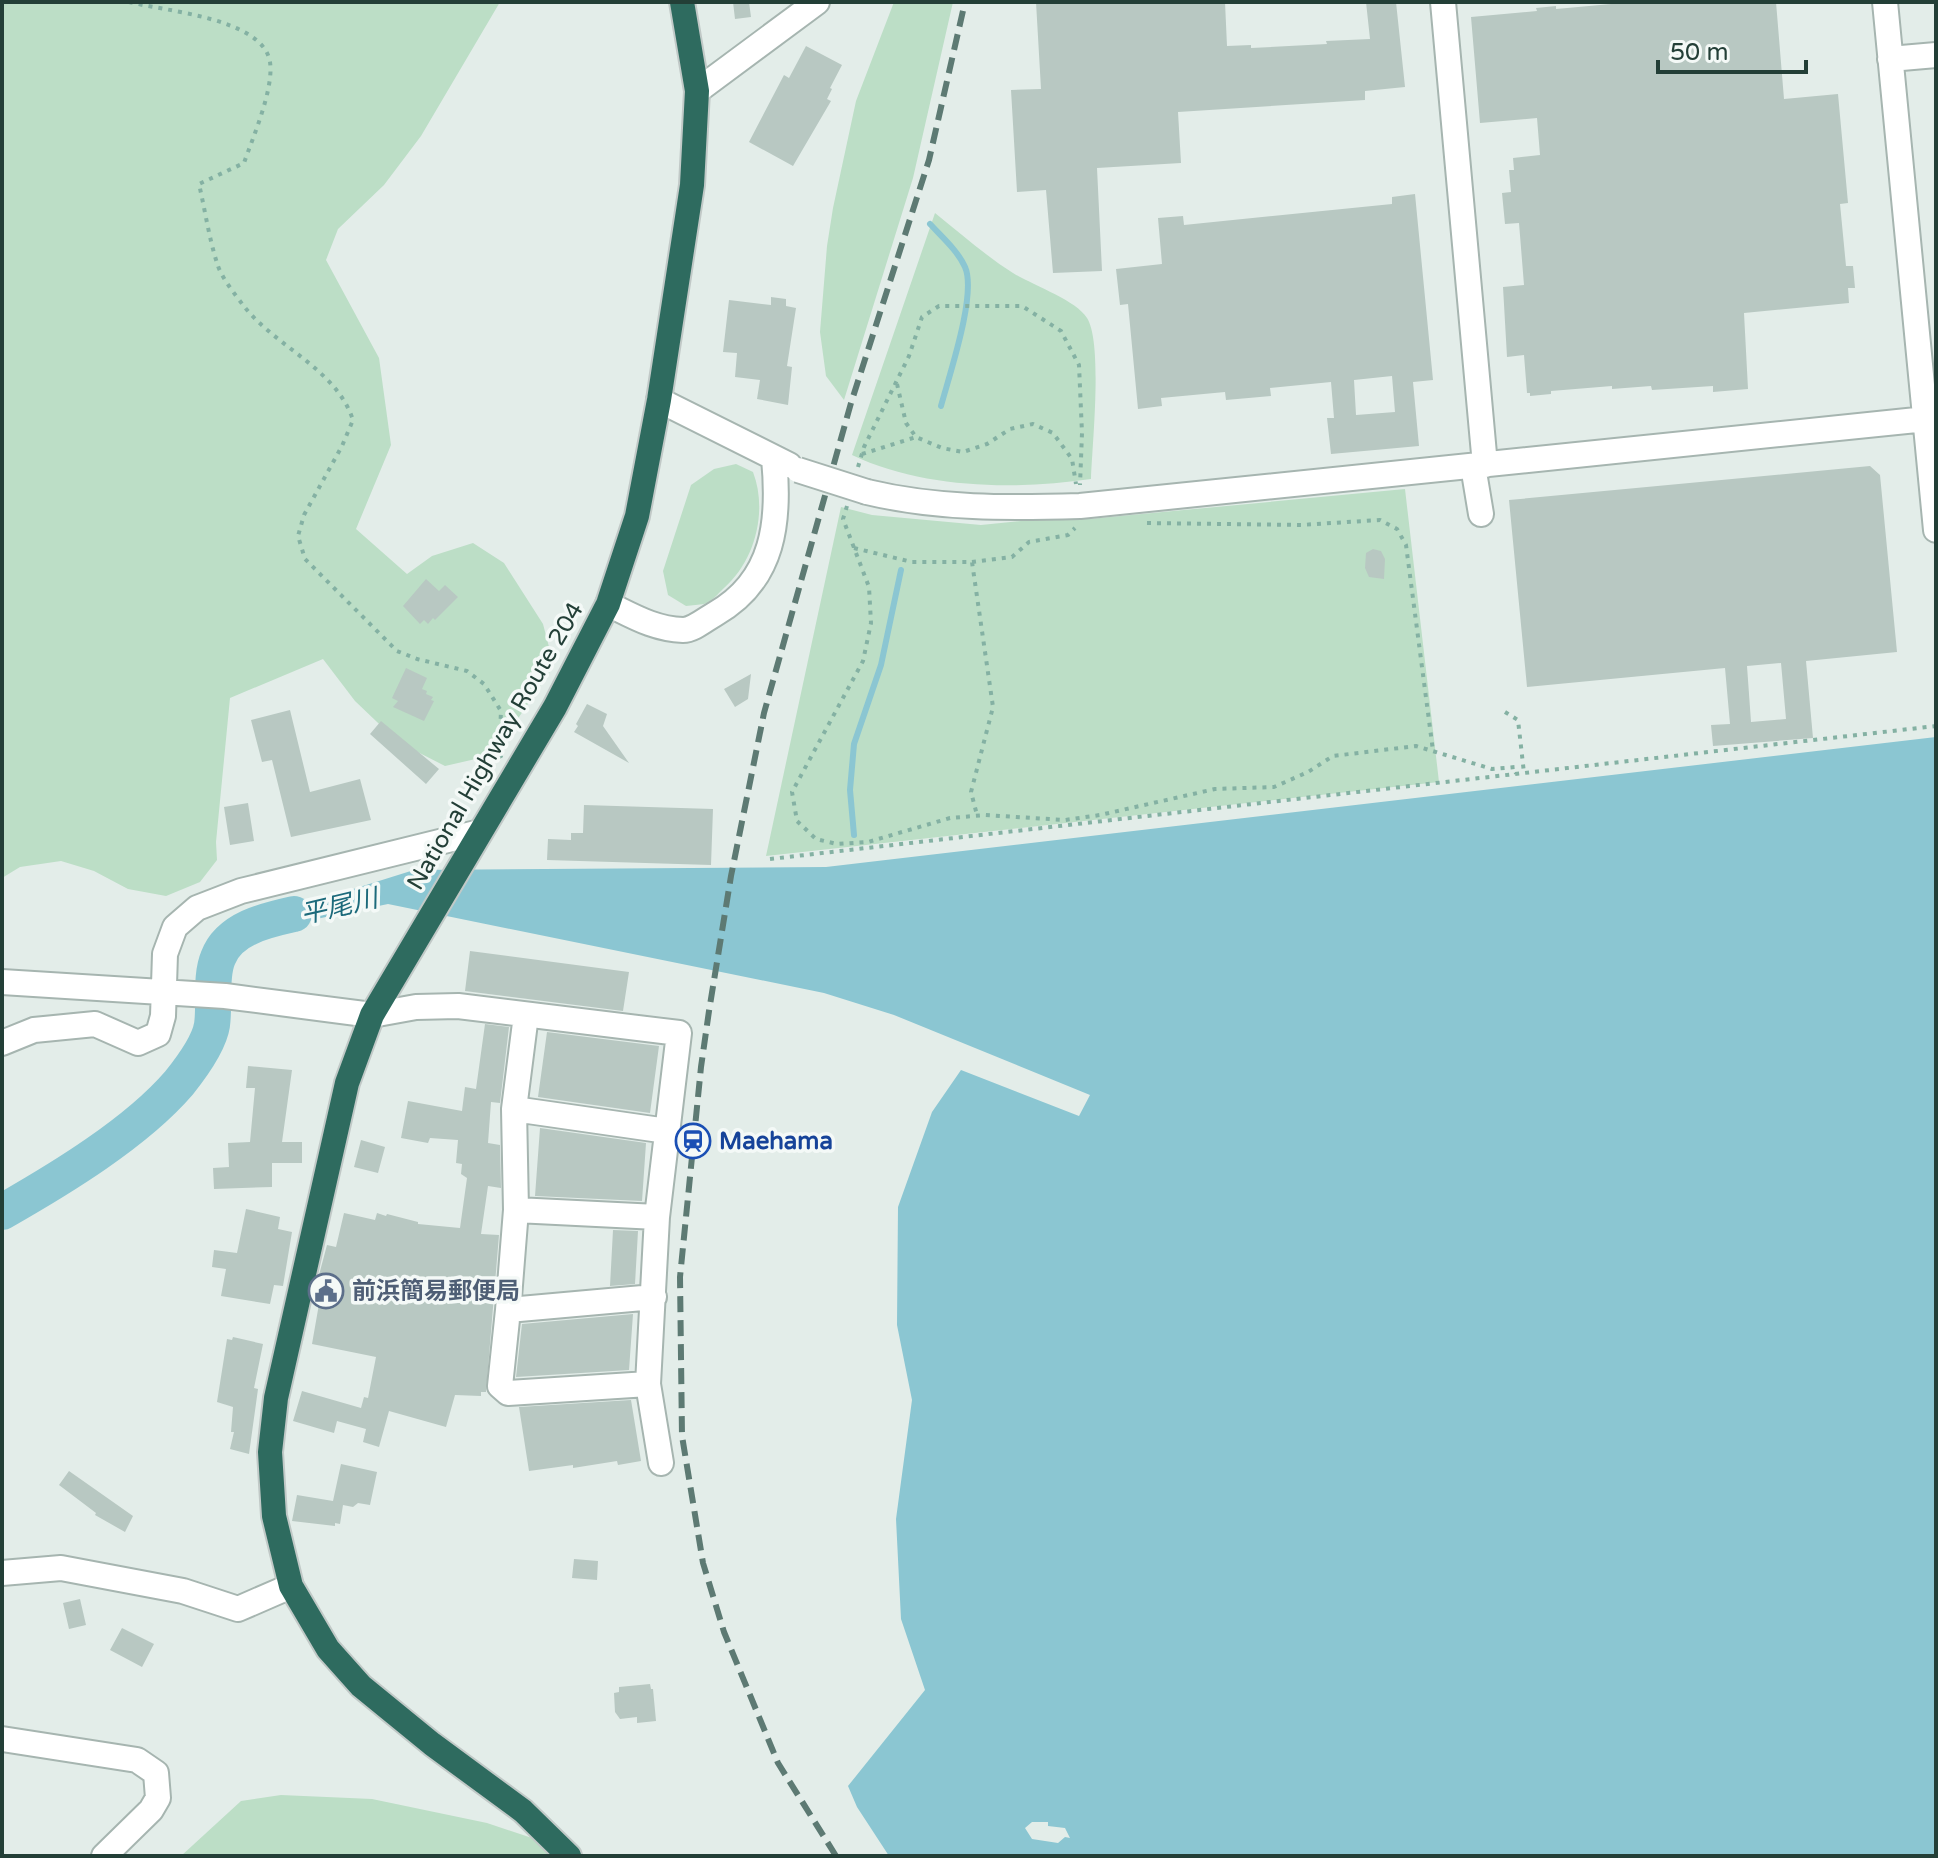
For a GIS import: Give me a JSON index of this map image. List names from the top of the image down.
{
  "streets": {
    "highway": ["National Highway Route 204"]
  },
  "water": ["平尾川"],
  "places": {
    "station": ["Maehama"],
    "public building": ["前浜簡易郵便局"]
  },
  "scale_bar": "50 m"
}
